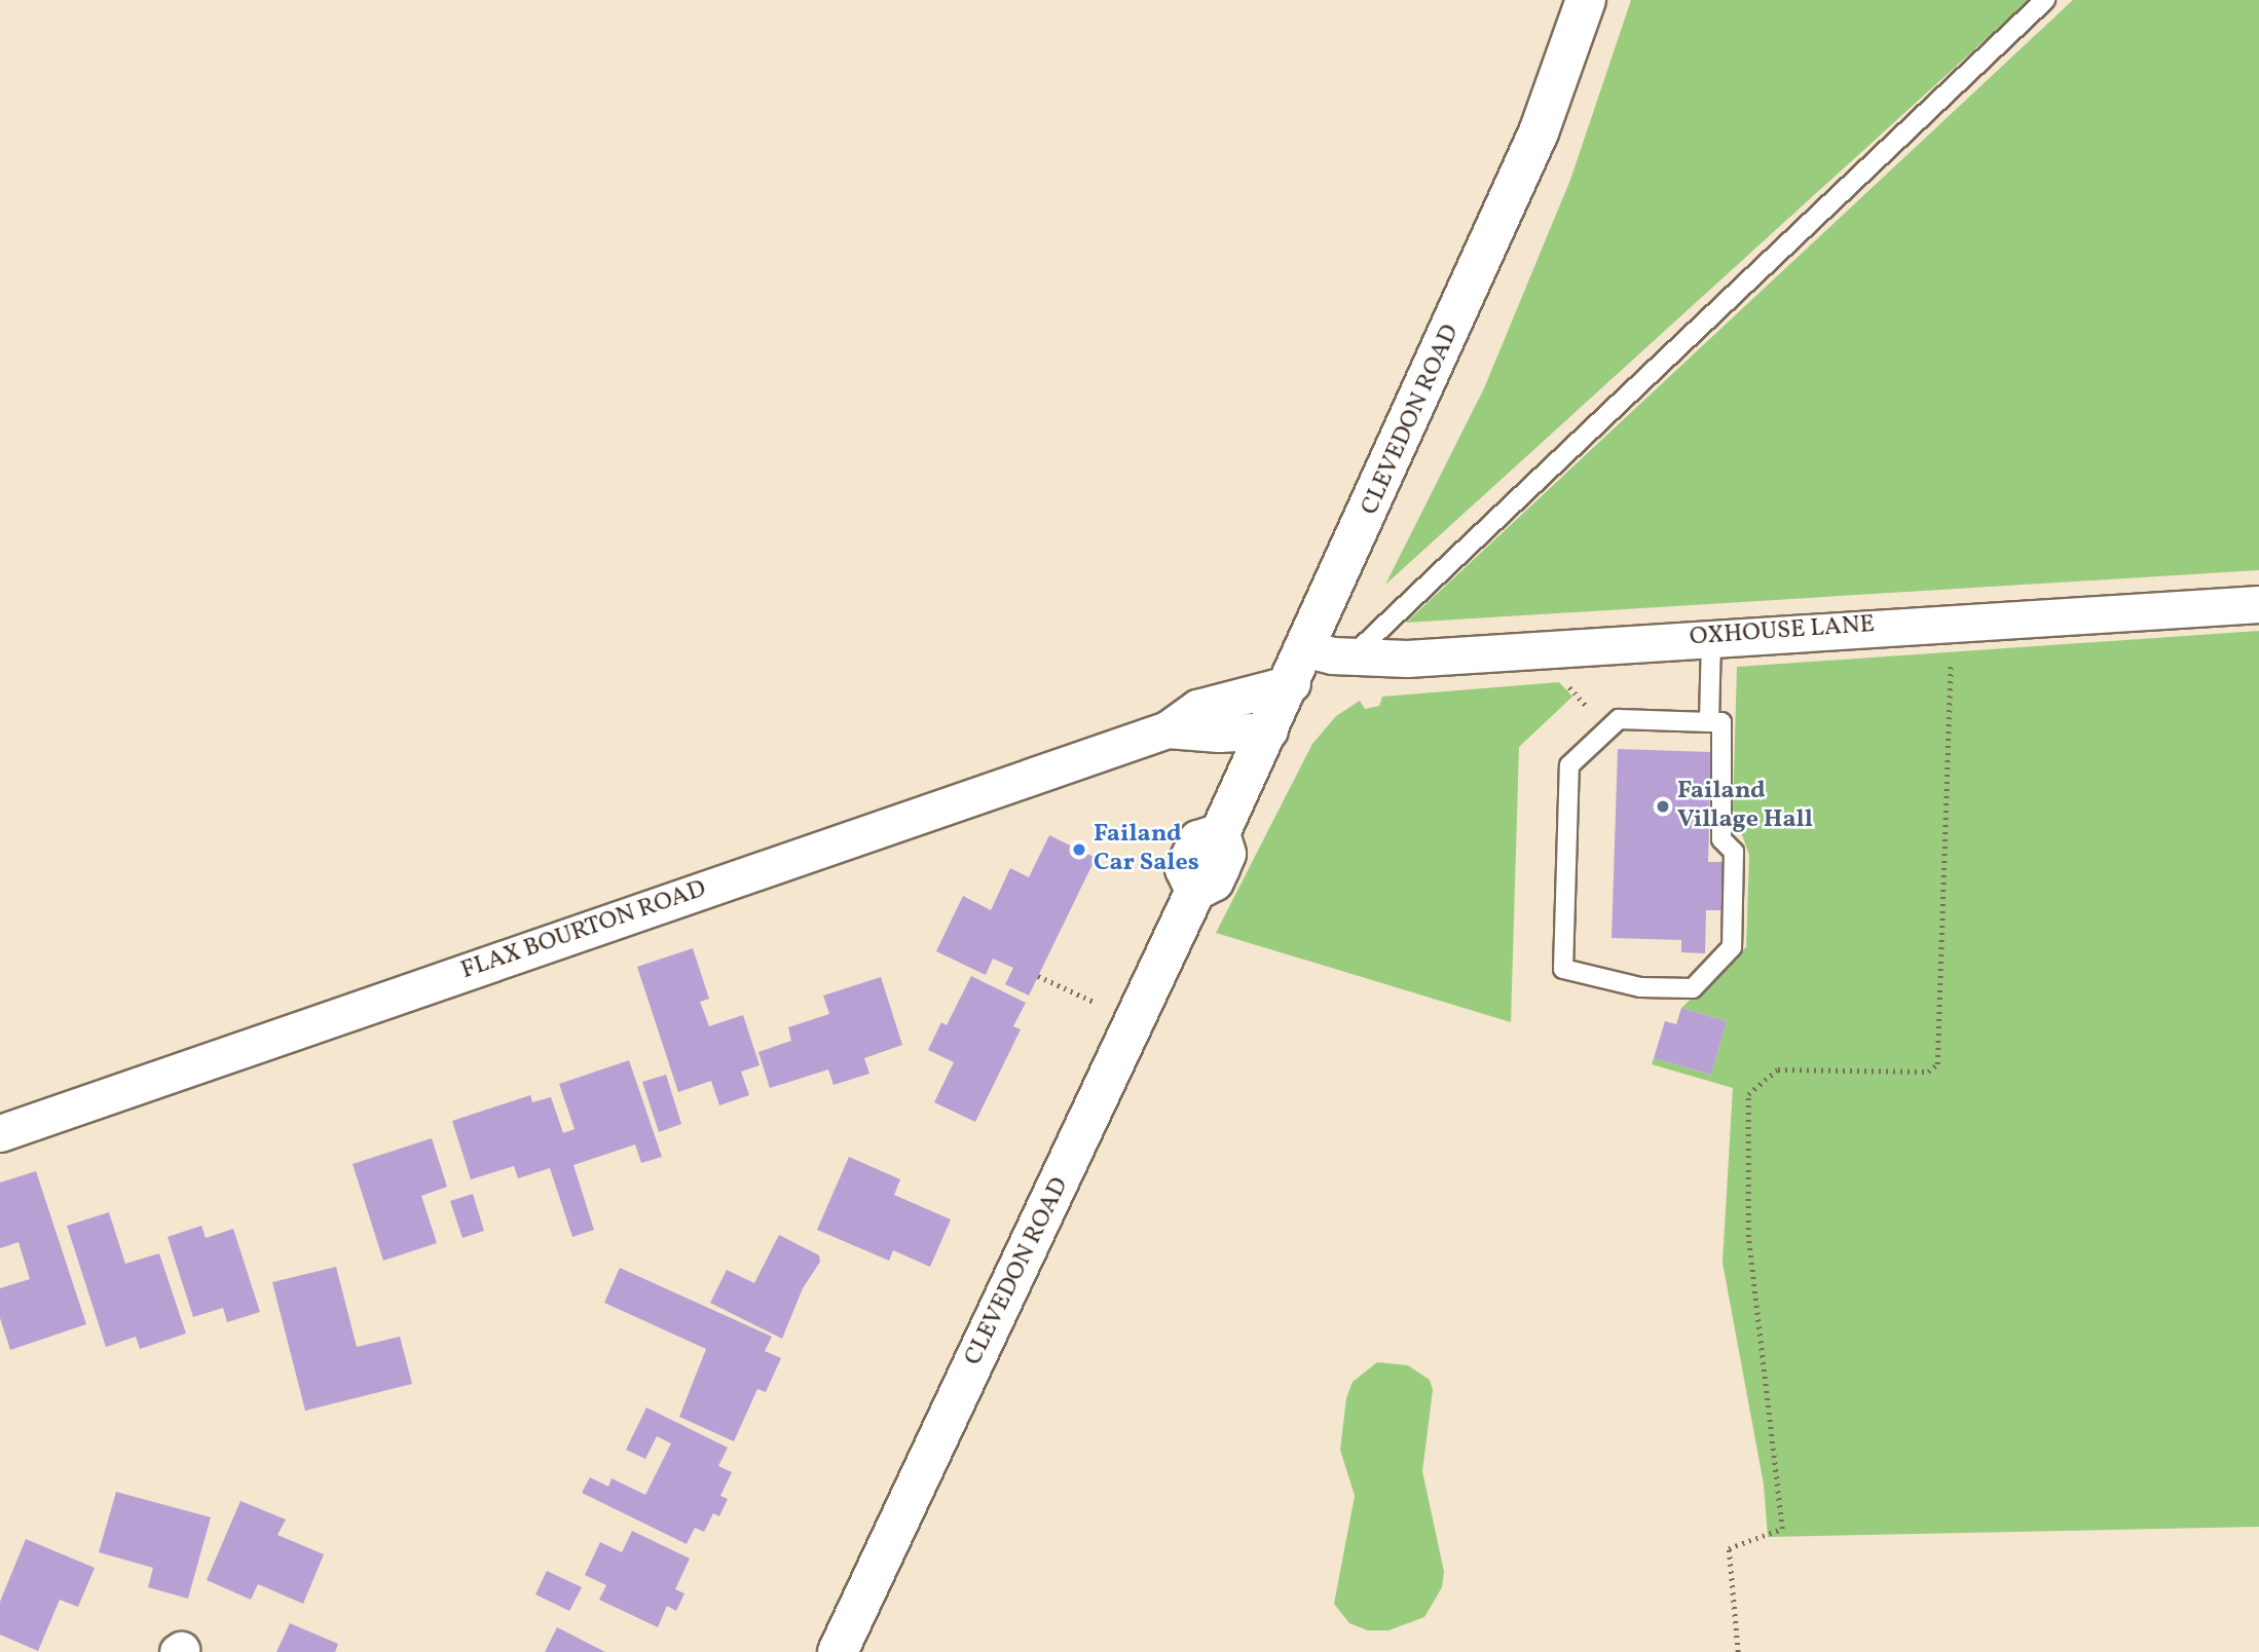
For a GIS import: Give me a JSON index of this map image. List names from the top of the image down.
{
  "streets": {
    "main road": ["CLEVEDON ROAD"],
    "street": ["OXHOUSE LANE", "FLAX BOURTON ROAD"]
  },
  "crossings": [
    ["CLEVEDON ROAD", "OXHOUSE LANE"],
    ["CLEVEDON ROAD", "FLAX BOURTON ROAD"],
    ["OXHOUSE LANE", "FLAX BOURTON ROAD"]
  ],
  "places": ["Failand Village Hall", "Failand Car Sales"]
}
